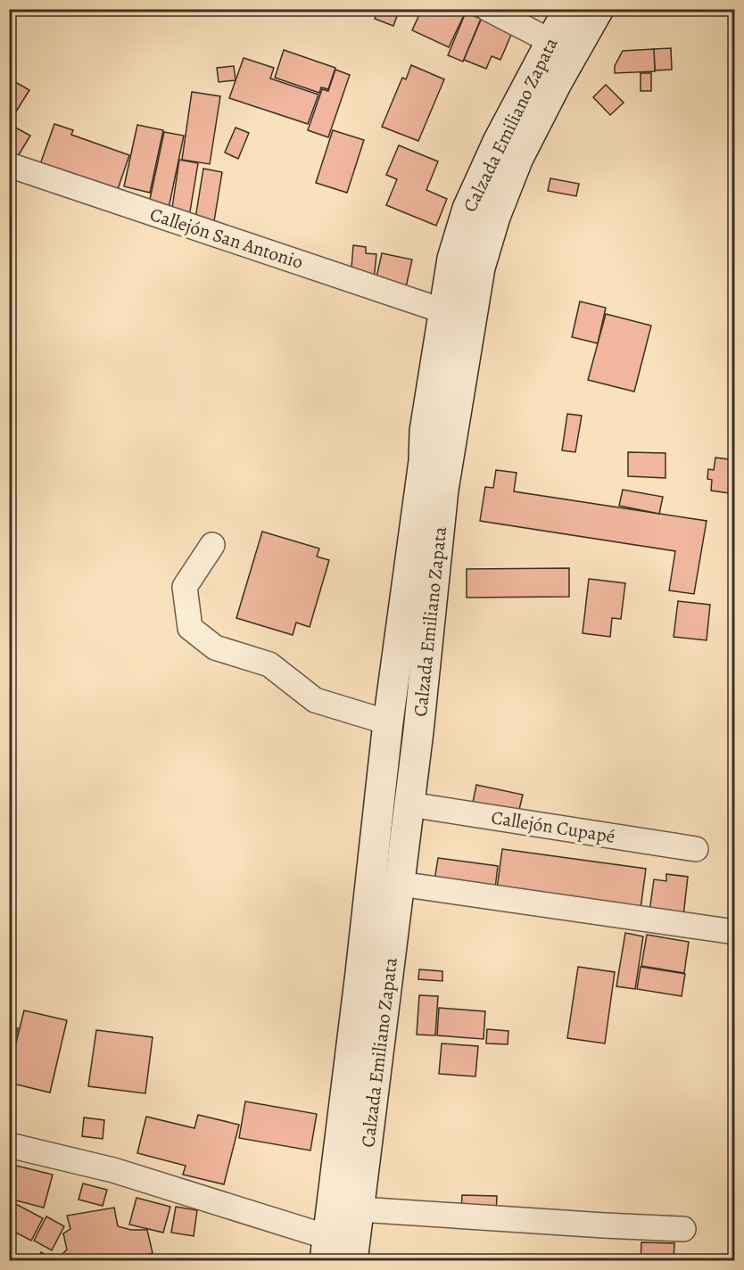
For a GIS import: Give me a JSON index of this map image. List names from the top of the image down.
{
  "streets": {
    "main road": ["Calzada Emiliano Zapata"],
    "street": ["Callejón San Antonio", "Callejón Cupapé"]
  },
  "crossings": [
    ["Calzada Emiliano Zapata", "Callejón San Antonio"],
    ["Calzada Emiliano Zapata", "Callejón Cupapé"]
  ]
}
